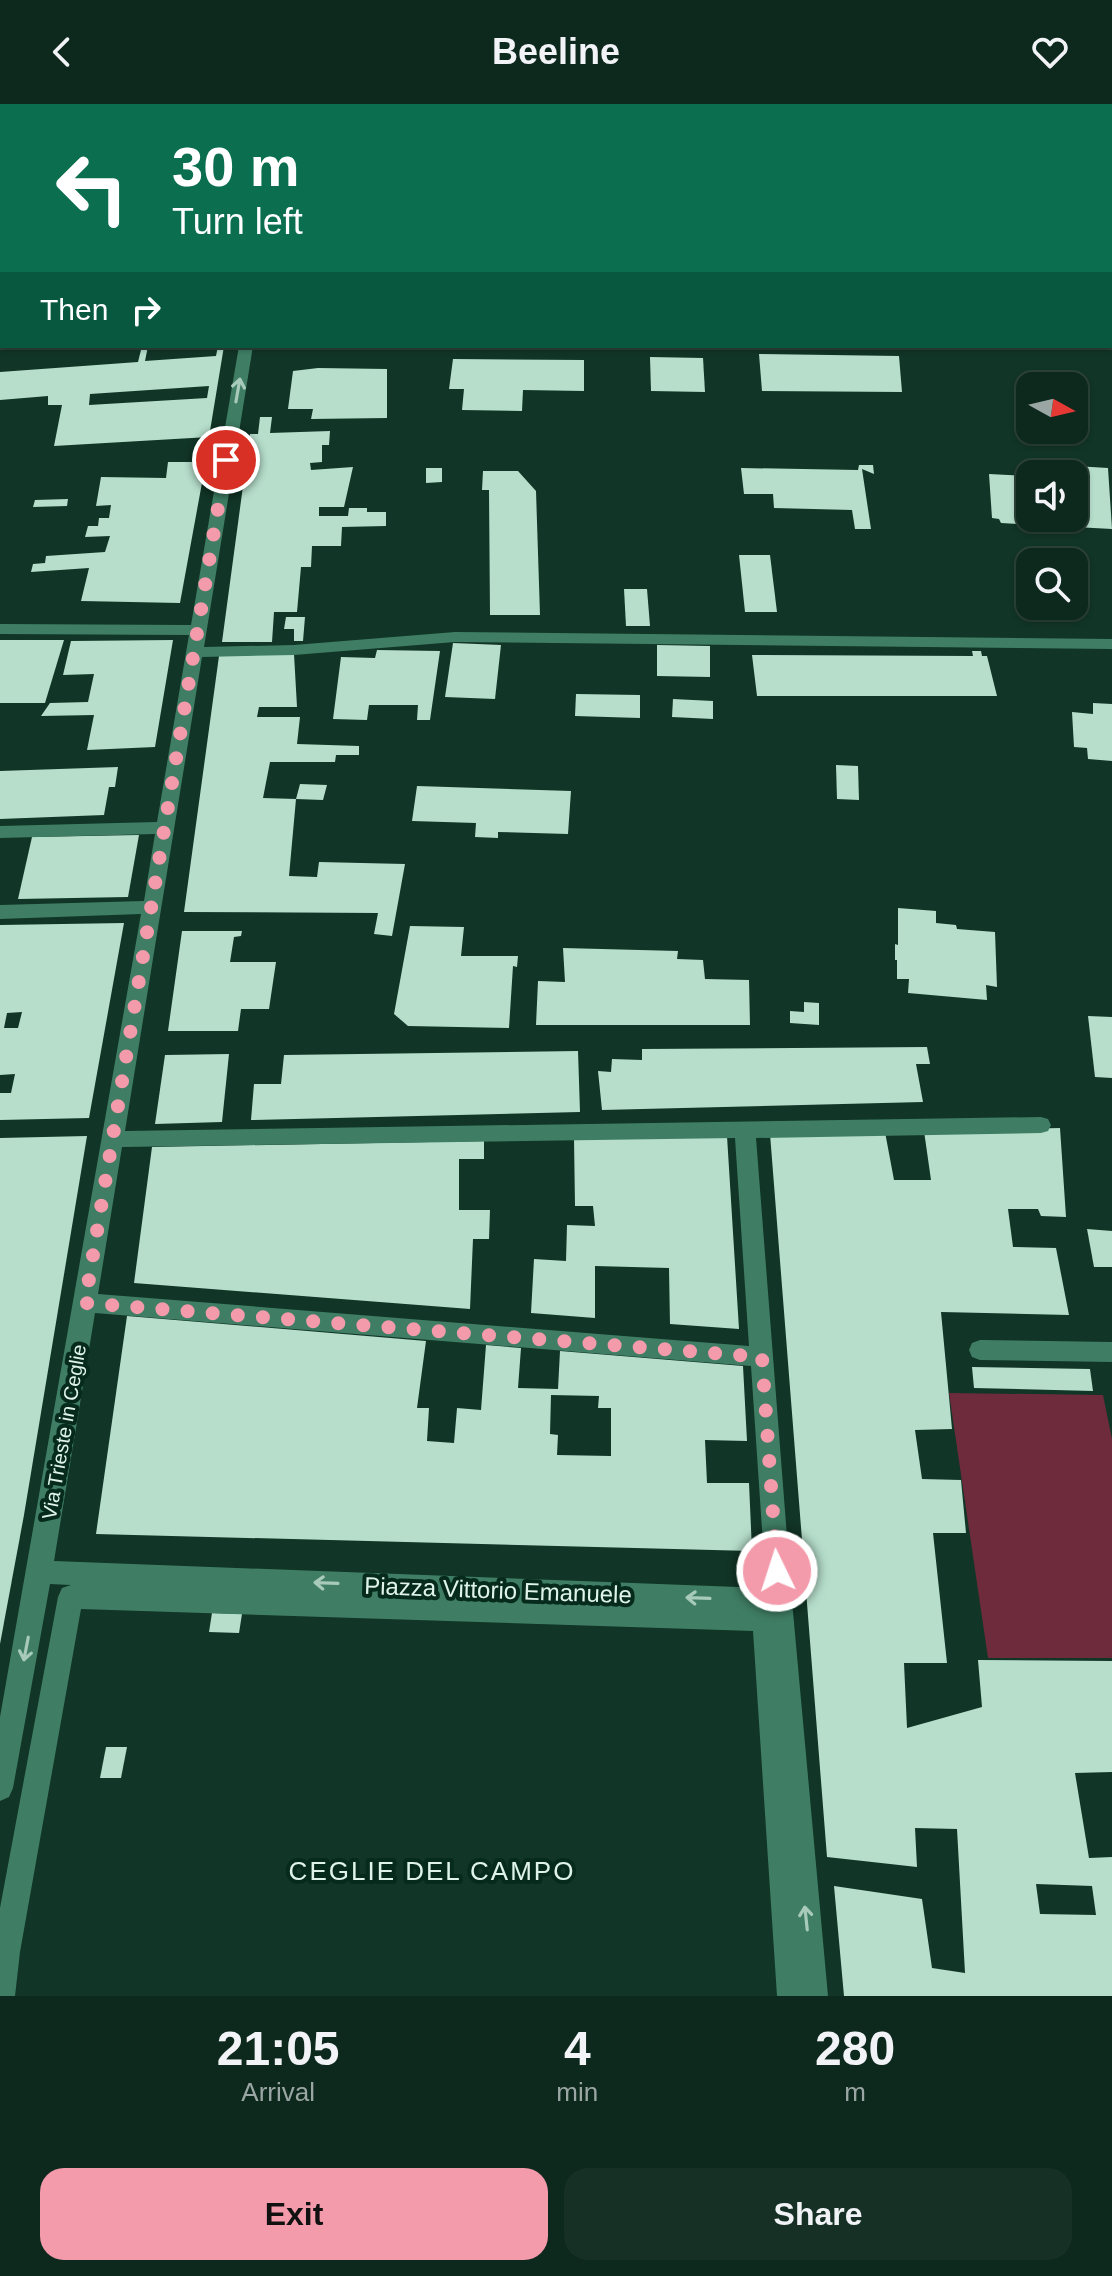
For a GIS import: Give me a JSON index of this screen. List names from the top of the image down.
{
  "streets": {
    "street": ["Via Trieste in Ceglie", "Piazza Vittorio Emanuele"]
  },
  "crossings": [
    ["Via Trieste in Ceglie", "Piazza Vittorio Emanuele"]
  ],
  "one_way": ["Piazza Vittorio Emanuele"],
  "districts": ["CEGLIE DEL CAMPO"],
  "north": "right",
  "page": {
    "header": "Beeline",
    "turn": ["30 m", "Turn left"],
    "then": "Then",
    "eta": [
      "21:05",
      "Arrival",
      "4",
      "min",
      "280",
      "m"
    ],
    "buttons": ["Exit", "Share"]
  }
}
